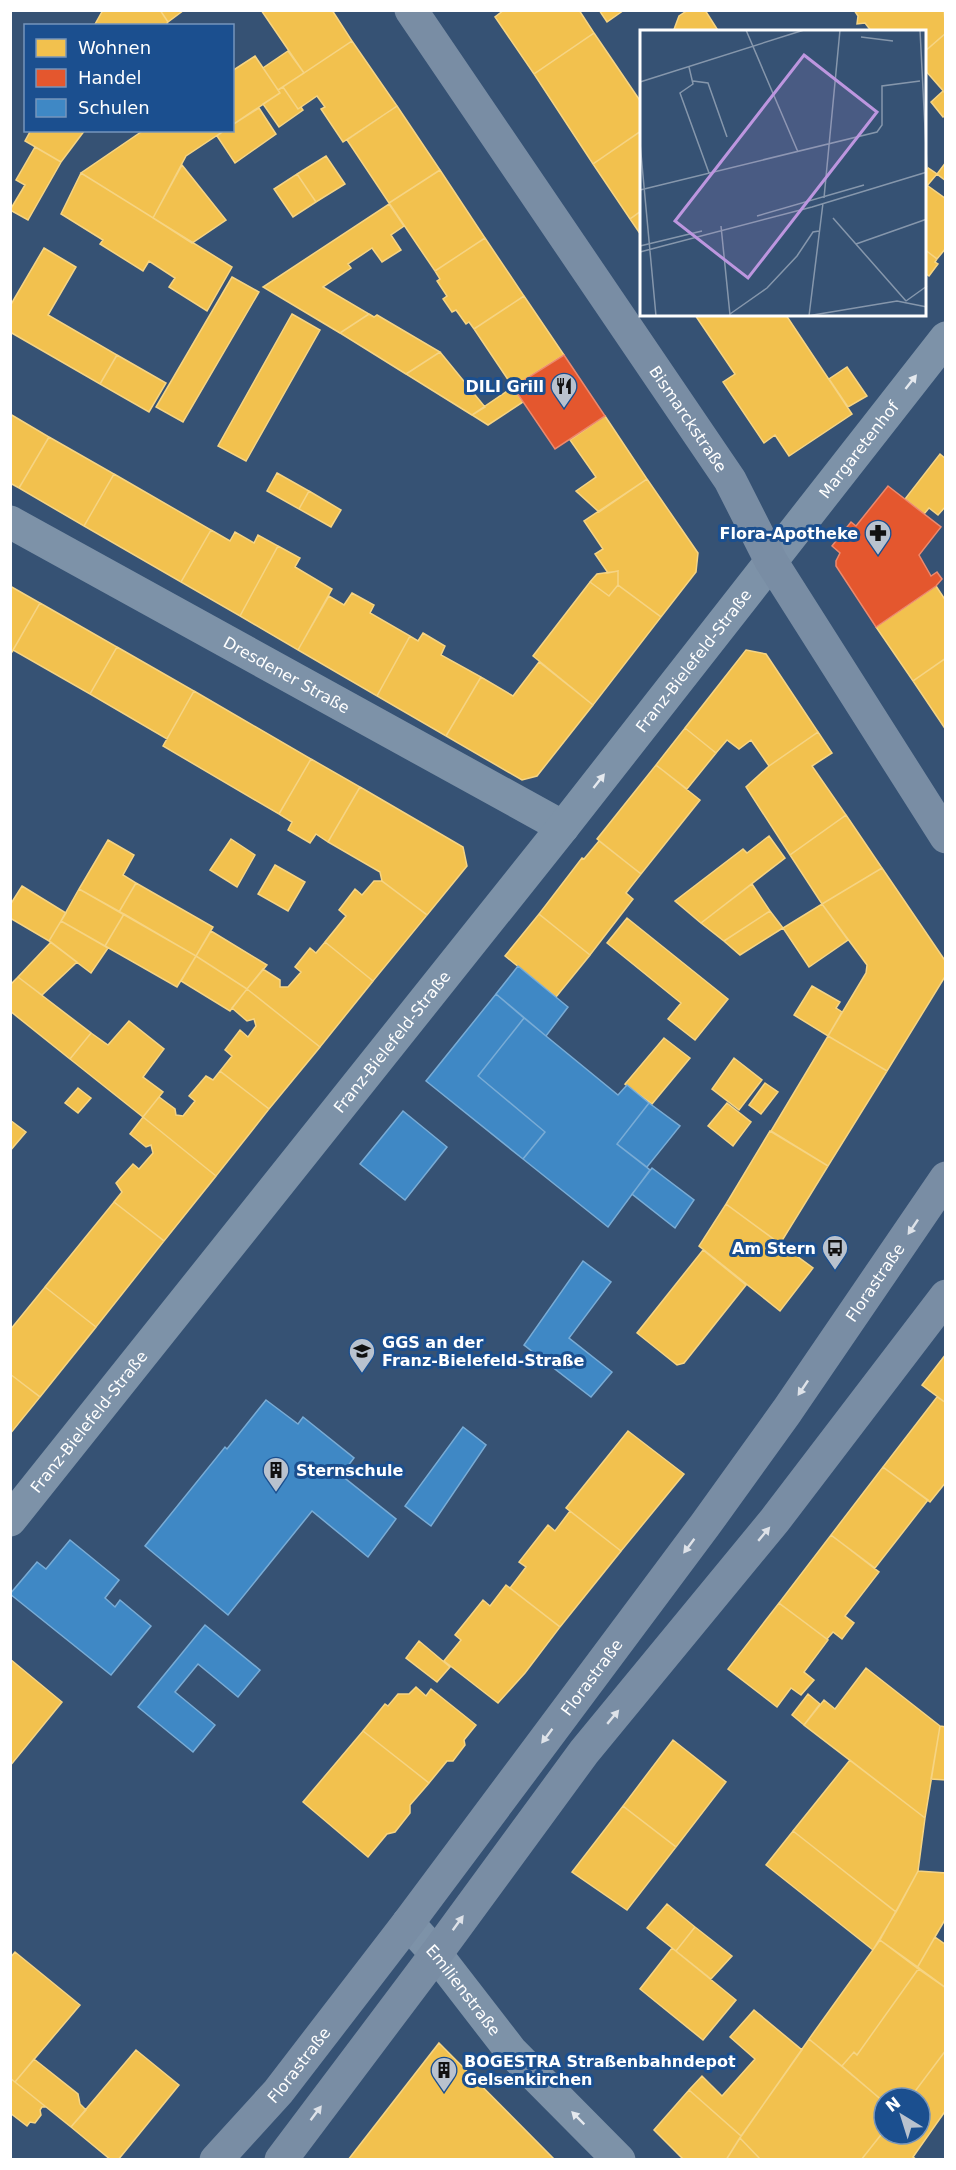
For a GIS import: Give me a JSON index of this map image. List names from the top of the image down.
{
  "streets": {
    "main road": ["Bismarckstraße", "Florastraße"],
    "street": [
      "Margaretenhof",
      "Franz-Bielefeld-Straße",
      "Dresdener Straße",
      "Emilienstraße"
    ]
  },
  "crossings": [
    ["Bismarckstraße", "Margaretenhof"],
    ["Bismarckstraße", "Franz-Bielefeld-Straße"],
    ["Margaretenhof", "Franz-Bielefeld-Straße"],
    ["Franz-Bielefeld-Straße", "Dresdener Straße"],
    ["Florastraße", "Emilienstraße"]
  ],
  "one_way": ["Margaretenhof", "Emilienstraße"],
  "places": {
    "restaurant": ["DILI Grill"],
    "pharmacy": ["Flora-Apotheke"],
    "bus stop": ["Am Stern"],
    "school or university": ["GGS an der Franz-Bielefeld-Straße"],
    "building": ["Sternschule", "BOGESTRA Straßenbahndepot Gelsenkirchen"]
  },
  "legend": ["Wohnen", "Handel", "Schulen"],
  "north": "top left"
}
